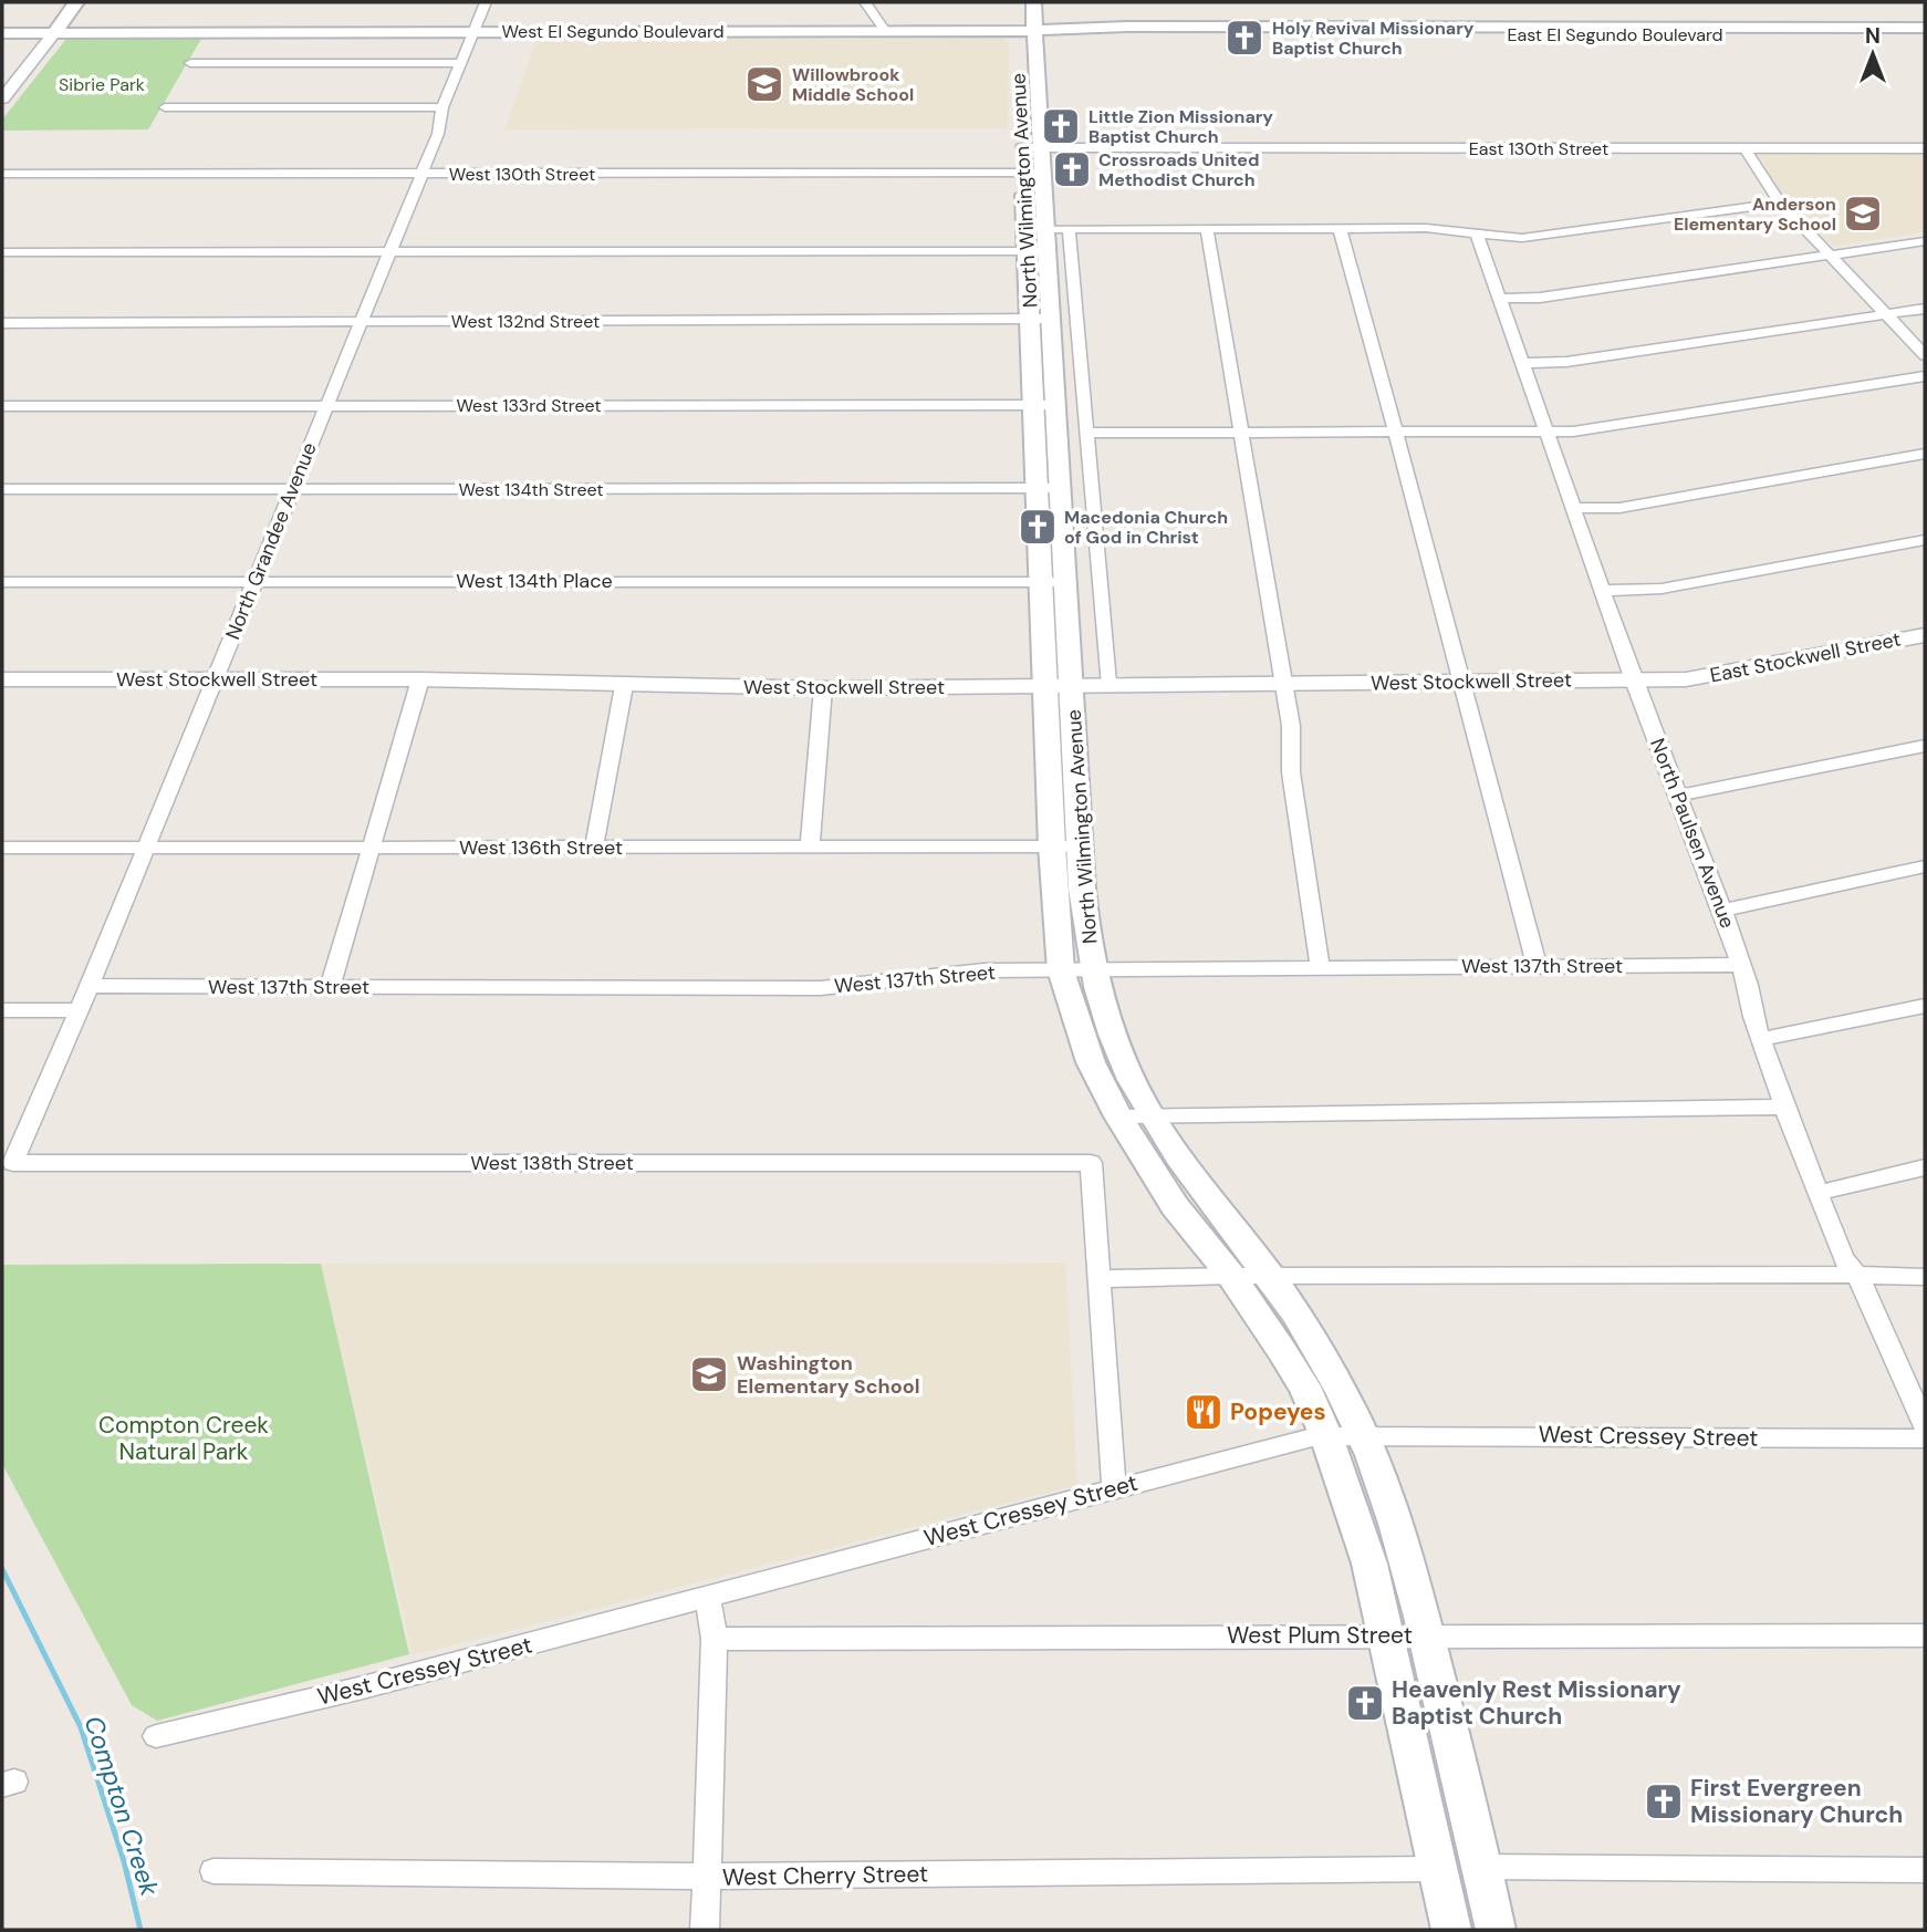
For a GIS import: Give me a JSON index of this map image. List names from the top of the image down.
{
  "streets": {
    "main road": ["West El Segundo Boulevard", "East El Segundo Boulevard", "North Wilmington Avenue"],
    "street": [
      "East 130th Street",
      "West 130th Street",
      "West 132nd Street",
      "West 133rd Street",
      "West 134th Street",
      "North Grandee Avenue",
      "West 134th Place",
      "East Stockwell Street",
      "West Stockwell Street",
      "North Paulsen Avenue",
      "West 136th Street",
      "West 137th Street",
      "West 138th Street",
      "West Cressey Street",
      "West Plum Street",
      "West Cherry Street"
    ]
  },
  "crossings": [
    ["West El Segundo Boulevard", "East El Segundo Boulevard"],
    ["West El Segundo Boulevard", "North Wilmington Avenue"],
    ["West El Segundo Boulevard", "North Grandee Avenue"],
    ["East El Segundo Boulevard", "North Wilmington Avenue"],
    ["East 130th Street", "North Wilmington Avenue"],
    ["West 130th Street", "North Wilmington Avenue"],
    ["West 130th Street", "North Grandee Avenue"],
    ["North Wilmington Avenue", "West 132nd Street"],
    ["North Wilmington Avenue", "West 133rd Street"],
    ["North Wilmington Avenue", "West 134th Street"],
    ["North Wilmington Avenue", "West 134th Place"],
    ["North Wilmington Avenue", "West Stockwell Street"],
    ["North Wilmington Avenue", "West 136th Street"],
    ["North Wilmington Avenue", "West 137th Street"],
    ["North Wilmington Avenue", "West Cressey Street"],
    ["North Wilmington Avenue", "West Plum Street"],
    ["North Wilmington Avenue", "West Cherry Street"],
    ["West 132nd Street", "North Grandee Avenue"],
    ["West 133rd Street", "North Grandee Avenue"],
    ["West 134th Street", "North Grandee Avenue"],
    ["North Grandee Avenue", "West 134th Place"],
    ["North Grandee Avenue", "West Stockwell Street"],
    ["North Grandee Avenue", "West 136th Street"],
    ["North Grandee Avenue", "West 137th Street"],
    ["North Grandee Avenue", "West 138th Street"],
    ["East Stockwell Street", "West Stockwell Street"],
    ["West Stockwell Street", "North Paulsen Avenue"],
    ["North Paulsen Avenue", "West 137th Street"]
  ],
  "water": ["Compton Creek"],
  "parks": ["Sibrie Park", "Compton Creek Natural Park"],
  "places": {
    "church": [
      "Holy Revival Missionary Baptist Church",
      "Little Zion Missionary Baptist Church",
      "Crossroads United Methodist Church",
      "Macedonia Church of God in Christ",
      "Heavenly Rest Missionary Baptist Church",
      "First Evergreen Missionary Church"
    ],
    "school or university": ["Willowbrook Middle School", "Anderson Elementary School", "Washington Elementary School"],
    "restaurant": ["Popeyes"]
  },
  "north": "top"
}
